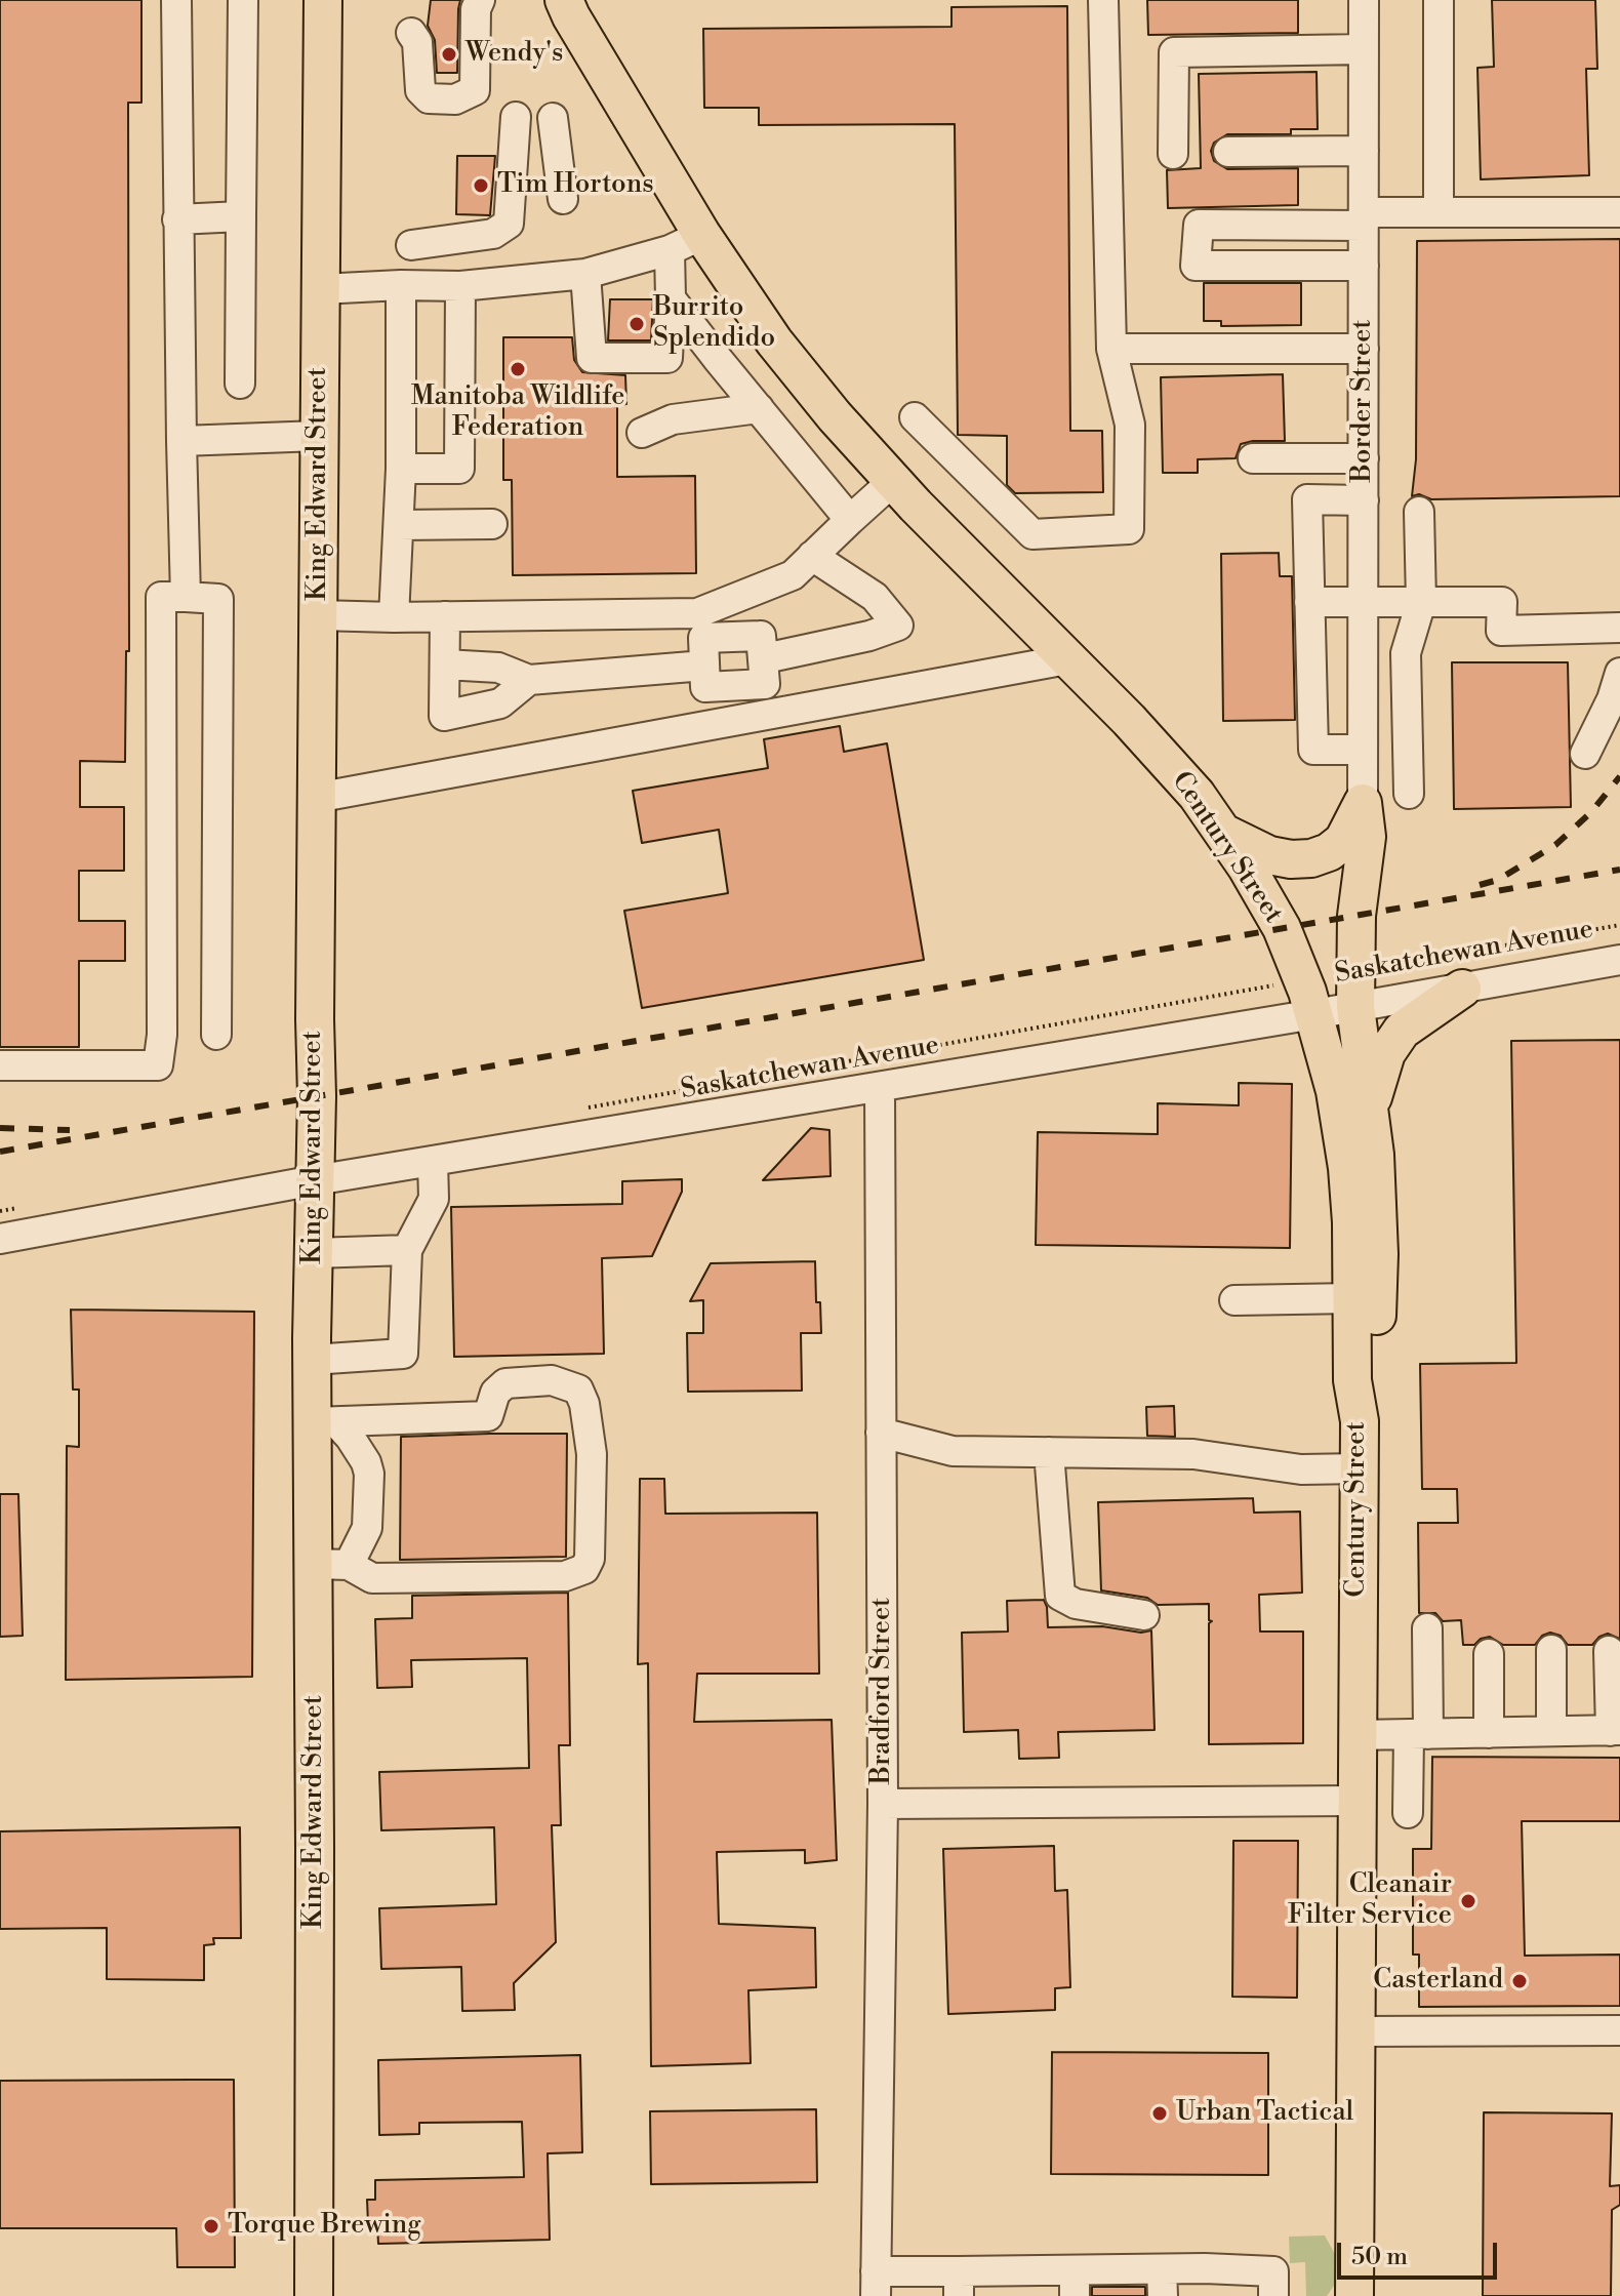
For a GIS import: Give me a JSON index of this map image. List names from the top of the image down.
{
  "streets": {
    "main road": ["King Edward Street", "Century Street"],
    "street": ["Border Street", "Saskatchewan Avenue", "Bradford Street"]
  },
  "crossings": [
    ["King Edward Street", "Saskatchewan Avenue"],
    ["Century Street", "Saskatchewan Avenue"],
    ["Saskatchewan Avenue", "Bradford Street"]
  ],
  "places": [
    "Wendy's",
    "Tim Hortons",
    "Burrito Splendido",
    "Manitoba Wildlife Federation",
    "Cleanair Filter Service",
    "Casterland",
    "Urban Tactical",
    "Torque Brewing"
  ],
  "scale_bar": "50 m"
}
